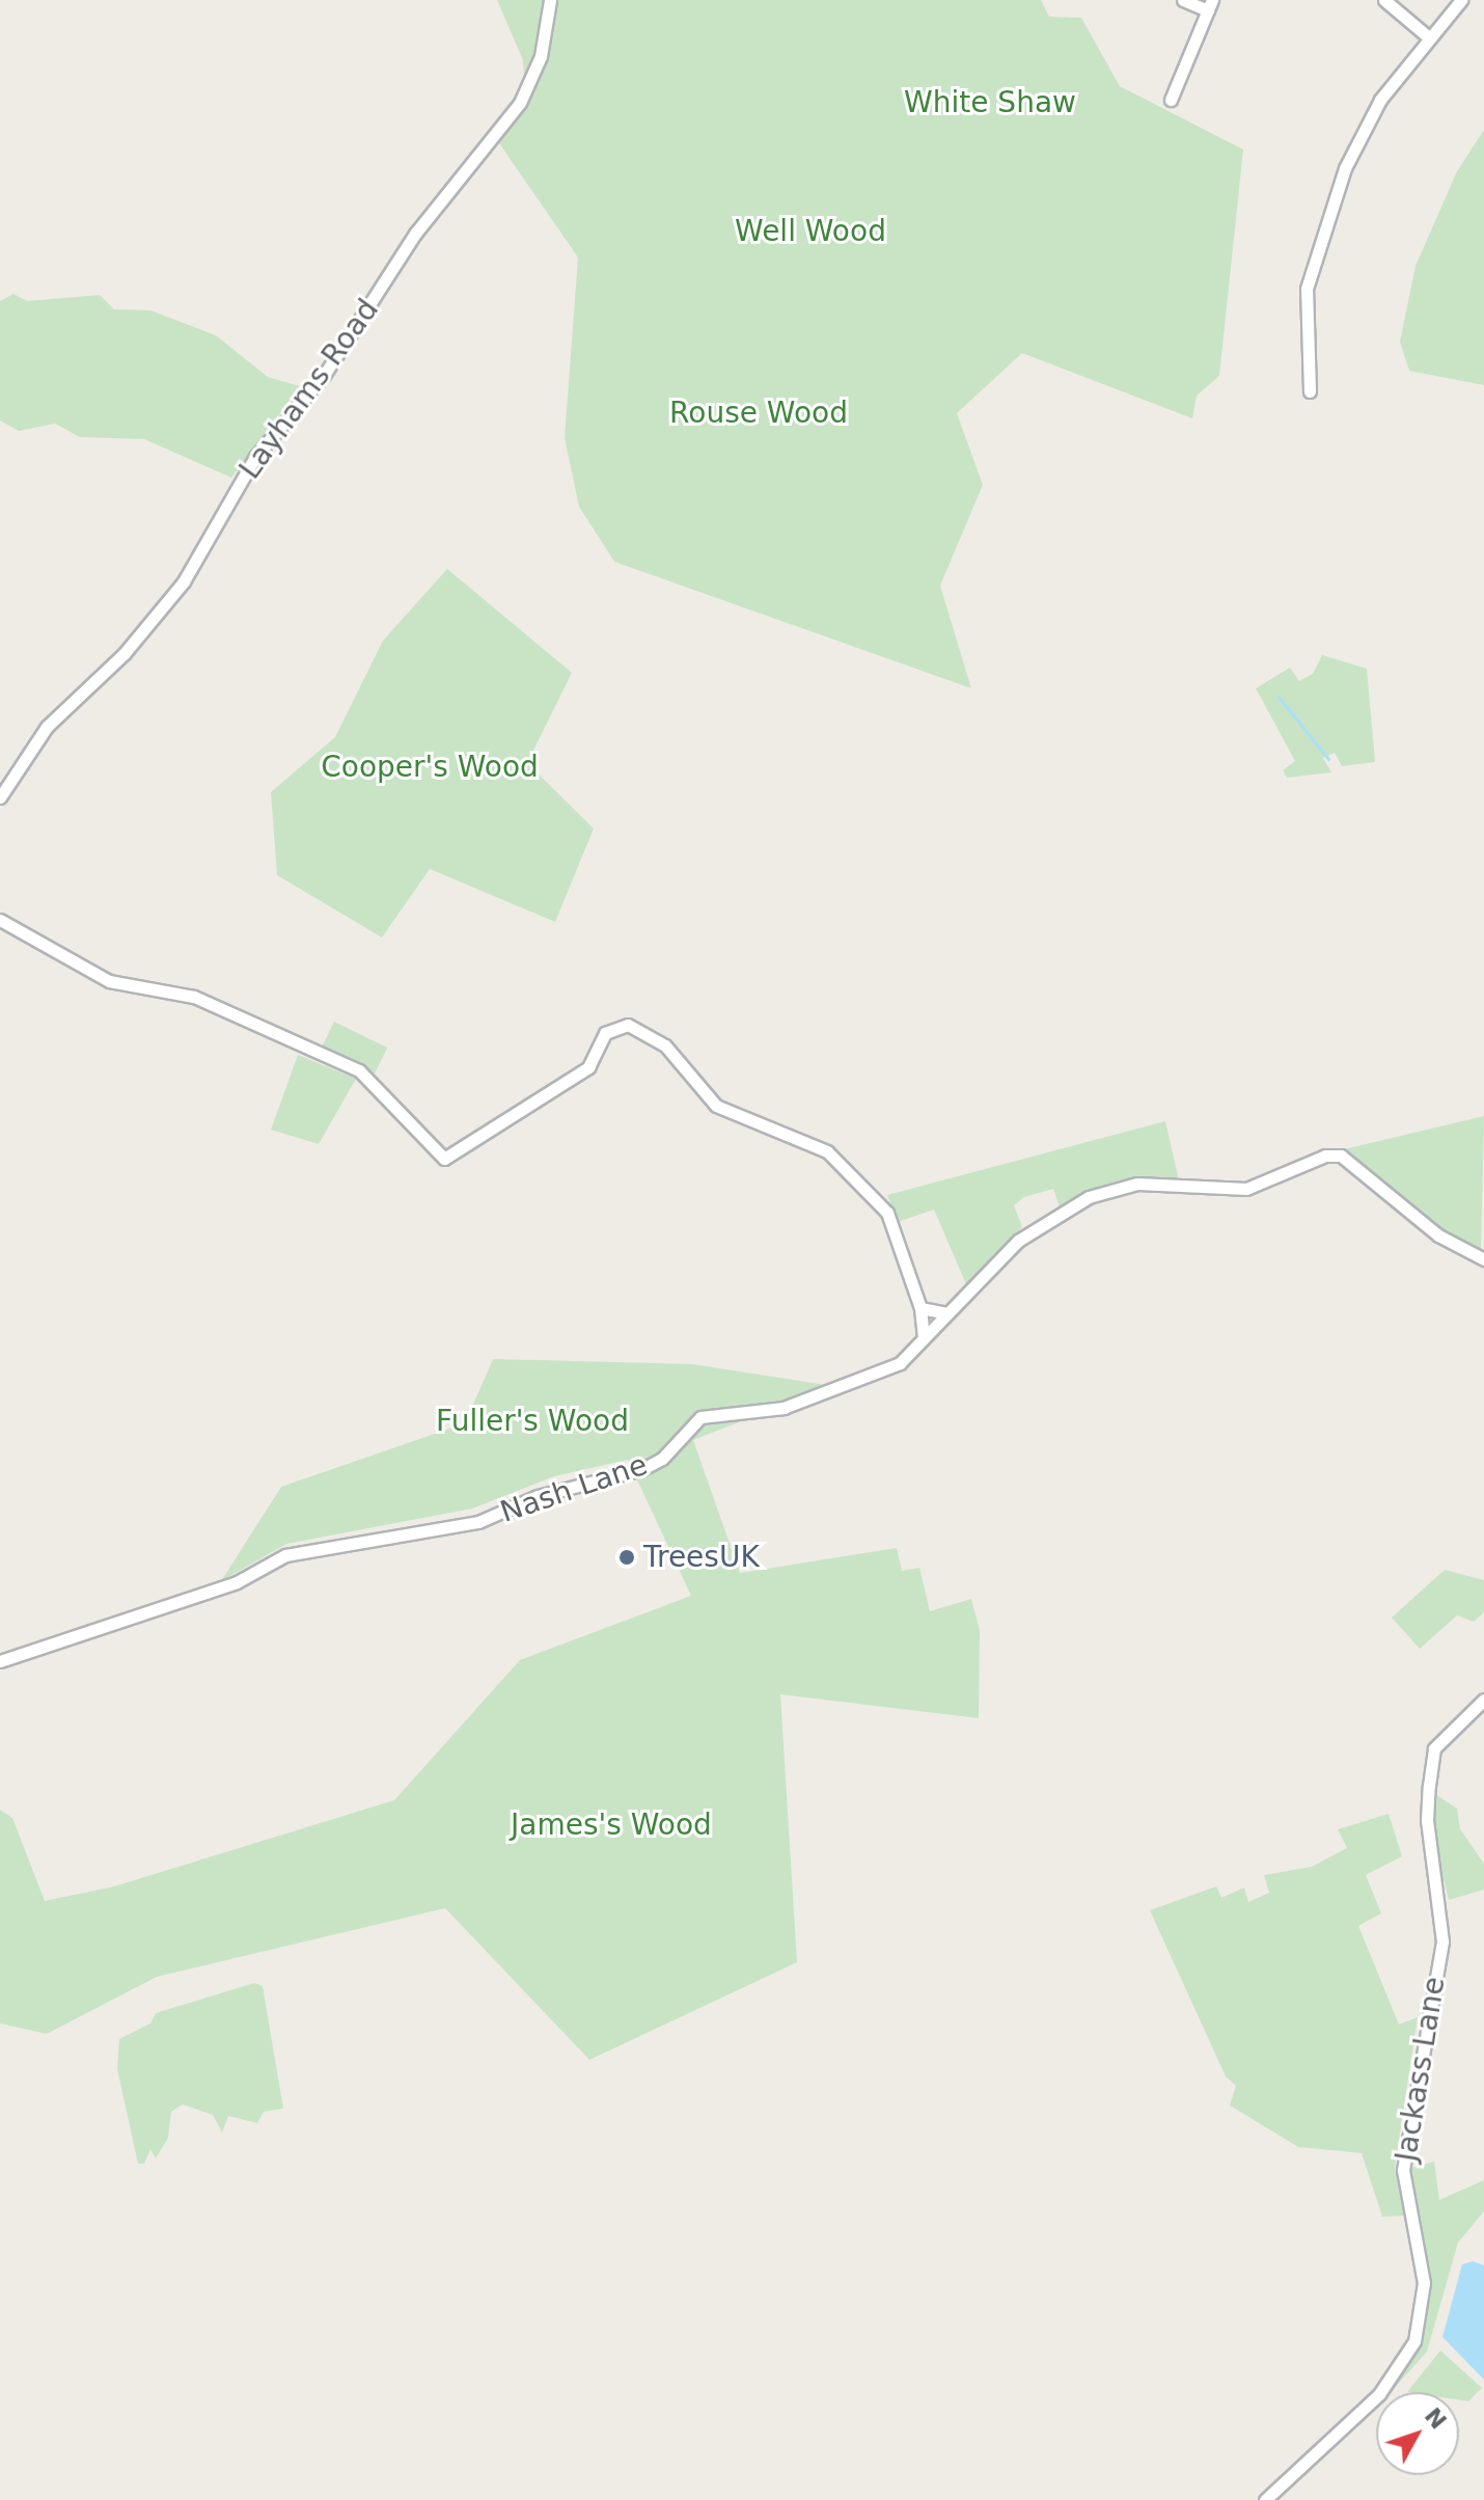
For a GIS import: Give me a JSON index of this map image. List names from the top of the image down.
{
  "streets": {
    "street": ["Layhams Road", "Nash Lane", "Jackass Lane"]
  },
  "parks": [
    "White Shaw",
    "Well Wood",
    "Rouse Wood",
    "Cooper's Wood",
    "Fuller's Wood",
    "James's Wood"
  ],
  "places": ["TreesUK"],
  "north": "top right"
}
